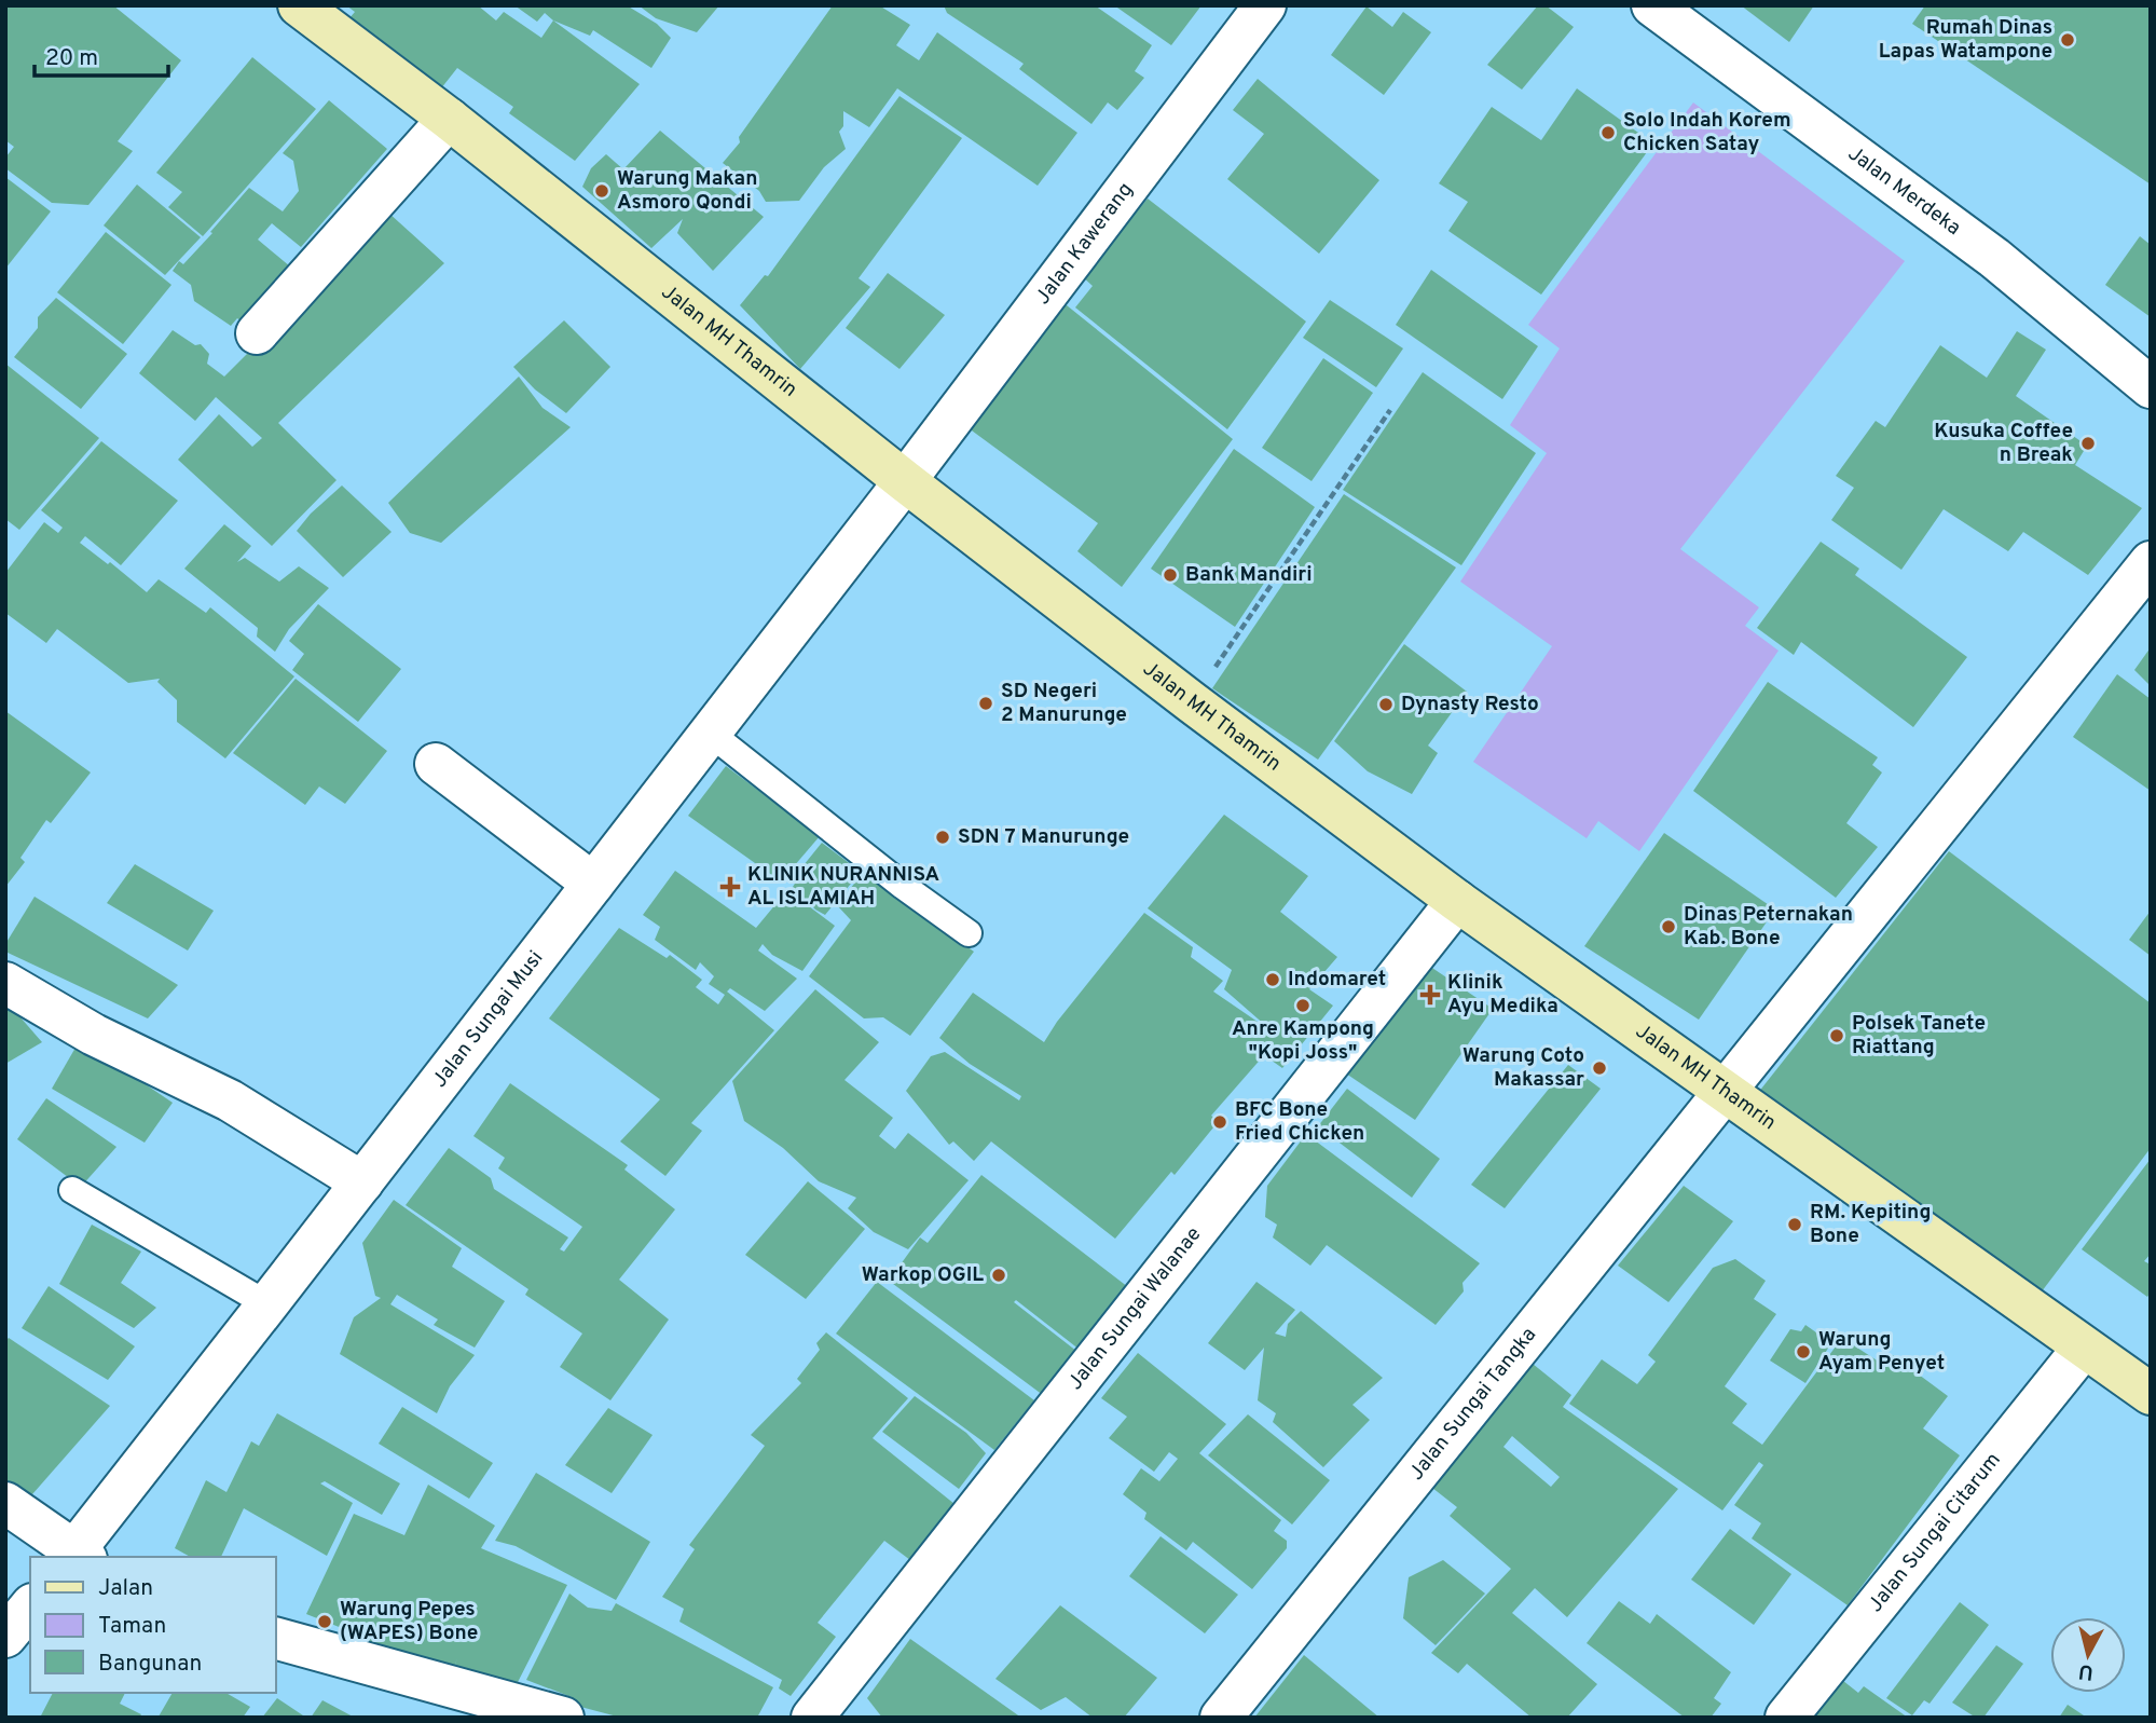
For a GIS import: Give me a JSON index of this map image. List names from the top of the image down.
{
  "streets": {
    "main road": ["Jalan MH Thamrin"],
    "street": [
      "Jalan Merdeka",
      "Jalan Kawerang",
      "Jalan Sungai Musi",
      "Jalan Sungai Walanae",
      "Jalan Sungai Tangka",
      "Jalan Sungai Citarum"
    ]
  },
  "crossings": [
    ["Jalan Kawerang", "Jalan MH Thamrin"],
    ["Jalan Kawerang", "Jalan Sungai Musi"],
    ["Jalan MH Thamrin", "Jalan Sungai Musi"],
    ["Jalan MH Thamrin", "Jalan Sungai Walanae"],
    ["Jalan MH Thamrin", "Jalan Sungai Tangka"],
    ["Jalan MH Thamrin", "Jalan Sungai Citarum"]
  ],
  "places": {
    "other": [
      "Rumah Dinas Lapas Watampone",
      "Solo Indah Korem Chicken Satay",
      "Warung Makan Asmoro Qondi",
      "Kusuka Coffee n Break",
      "Bank Mandiri",
      "SD Negeri 2 Manurunge",
      "Dynasty Resto",
      "SDN 7 Manurunge",
      "Dinas Peternakan Kab. Bone",
      "Indomaret",
      "Anre Kampong \"Kopi Joss\"",
      "Polsek Tanete Riattang",
      "Warung Coto Makassar",
      "BFC Bone Fried Chicken",
      "RM. Kepiting Bone",
      "Warkop OGIL",
      "Warung Ayam Penyet",
      "Warung Pepes (WAPES) Bone"
    ],
    "health": ["KLINIK NURANNISA AL ISLAMIAH", "Klinik Ayu Medika"]
  },
  "legend": ["Jalan", "Taman", "Bangunan"],
  "scale_bar": "20 m",
  "north": "bottom"
}
